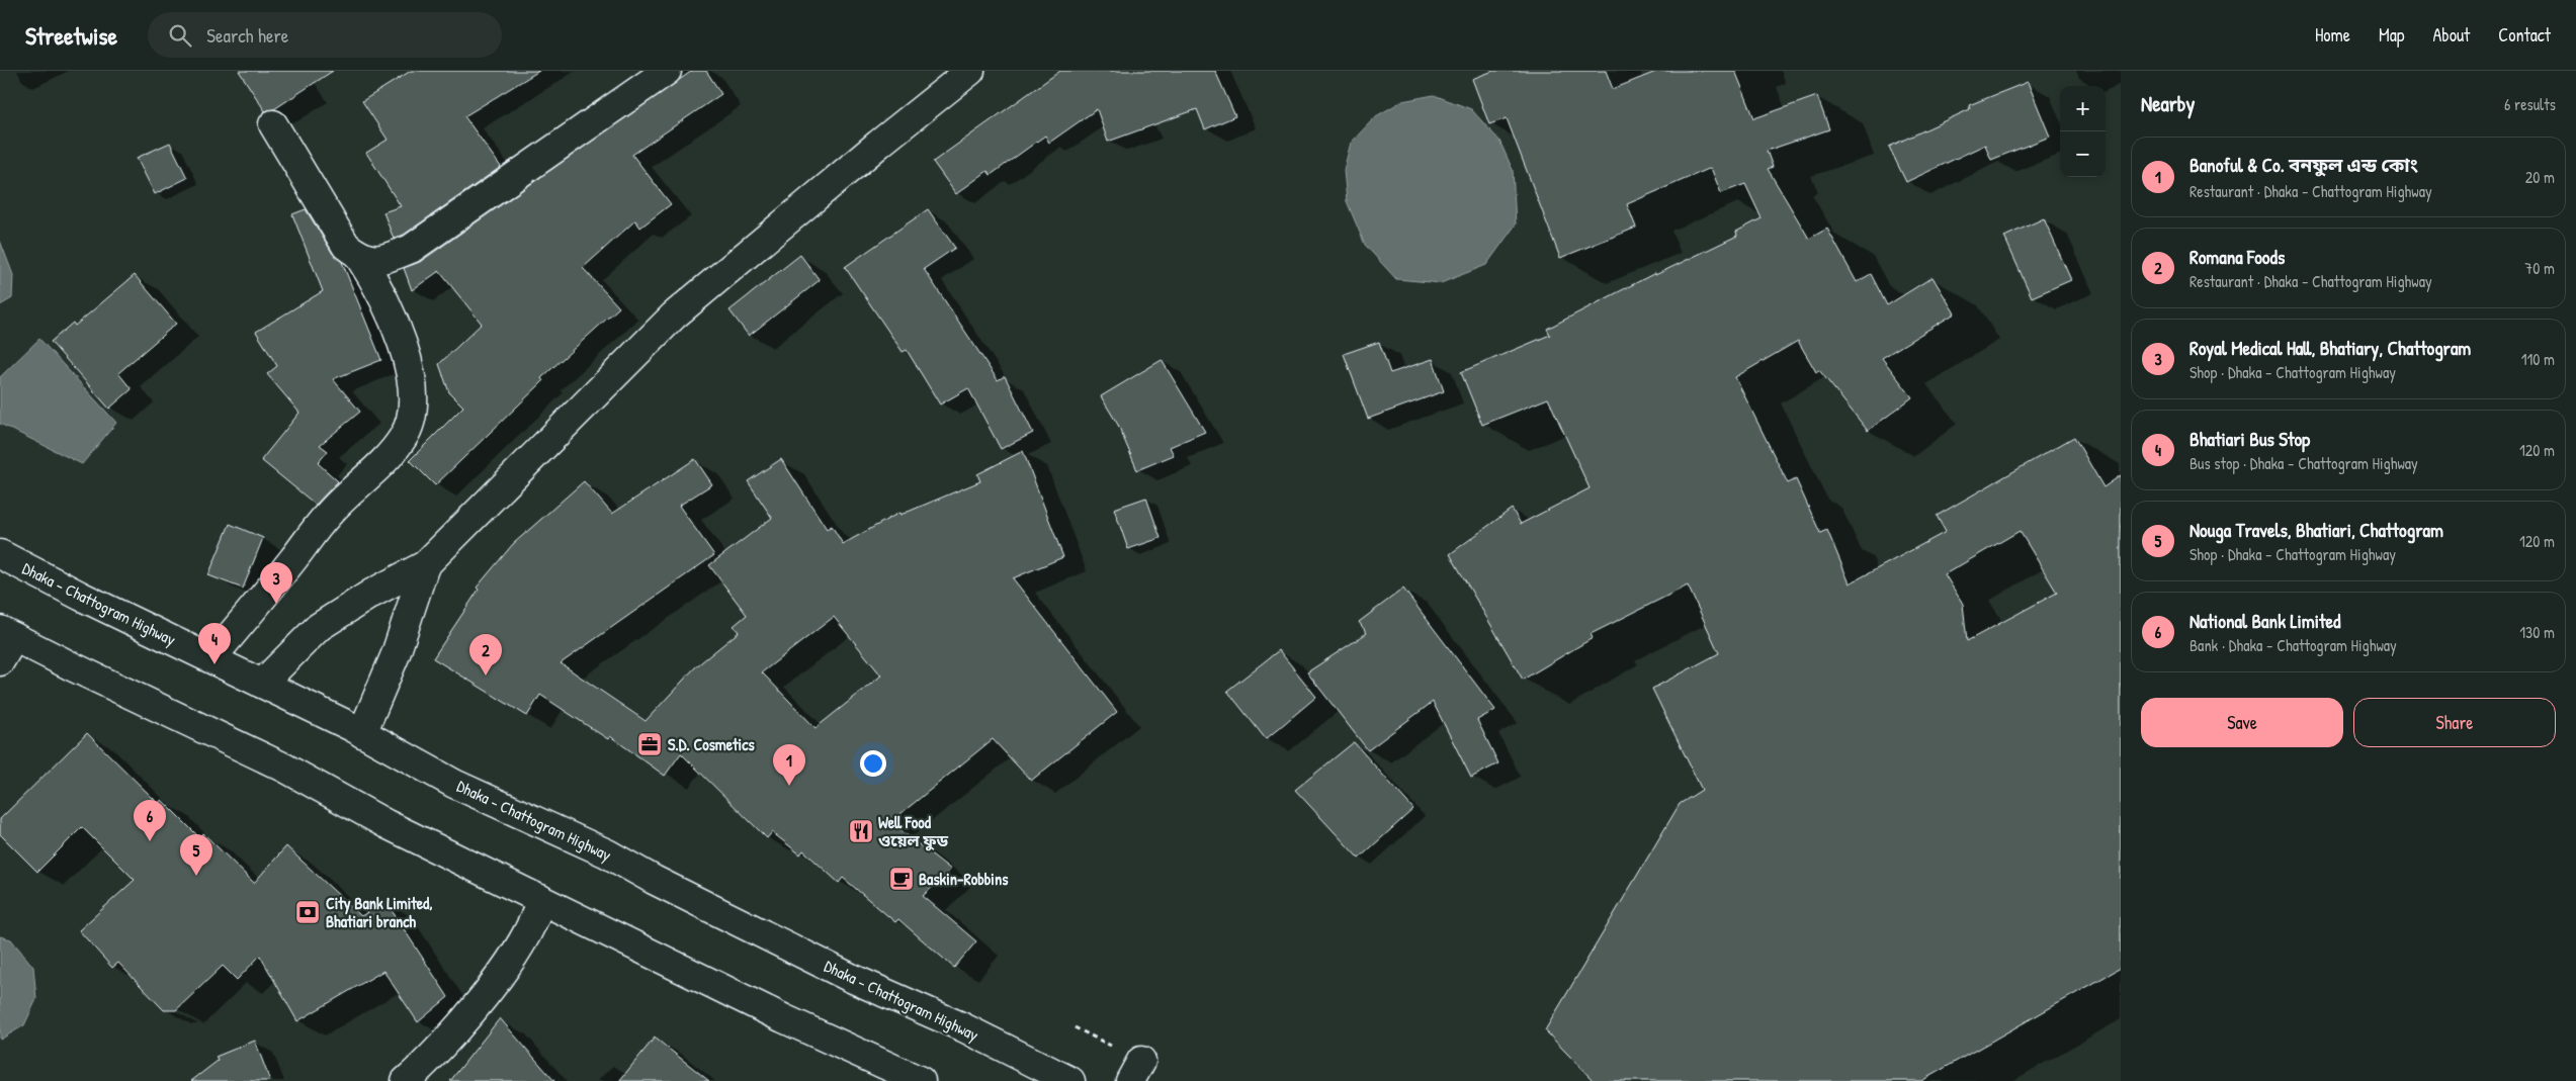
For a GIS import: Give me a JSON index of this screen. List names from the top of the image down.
{
  "streets": {
    "main road": ["Dhaka - Chattogram Highway"]
  },
  "places": {
    "office": ["S.D. Cosmetics"],
    "restaurant": ["Well Food ওয়েল ফুড"],
    "cafe": ["Baskin-Robbins"],
    "bank": ["City Bank Limited, Bhatiari branch"]
  },
  "page": {
    "header": "Streetwise",
    "search": "Search here",
    "nav": [
      "Home",
      "Map",
      "About",
      "Contact"
    ],
    "heading": ["Nearby", "6 results"],
    "map_buttons": ["+", "−"],
    "list": [
      {
        "mark": "1",
        "name": "Banoful & Co. বনফুল এন্ড কোং",
        "note": "Restaurant · Dhaka - Chattogram Highway",
        "value": "20 m"
      },
      {
        "mark": "2",
        "name": "Romana Foods",
        "note": "Restaurant · Dhaka - Chattogram Highway",
        "value": "70 m"
      },
      {
        "mark": "3",
        "name": "Royal Medical Hall, Bhatiary, Chattogram",
        "note": "Shop · Dhaka - Chattogram Highway",
        "value": "110 m"
      },
      {
        "mark": "4",
        "name": "Bhatiari Bus Stop",
        "note": "Bus stop · Dhaka - Chattogram Highway",
        "value": "120 m"
      },
      {
        "mark": "5",
        "name": "Nouga Travels, Bhatiari, Chattogram",
        "note": "Shop · Dhaka - Chattogram Highway",
        "value": "120 m"
      },
      {
        "mark": "6",
        "name": "National Bank Limited",
        "note": "Bank · Dhaka - Chattogram Highway",
        "value": "130 m"
      }
    ],
    "pins": [
      "3",
      "4",
      "2",
      "1",
      "6",
      "5"
    ],
    "buttons": ["Save", "Share"]
  }
}
